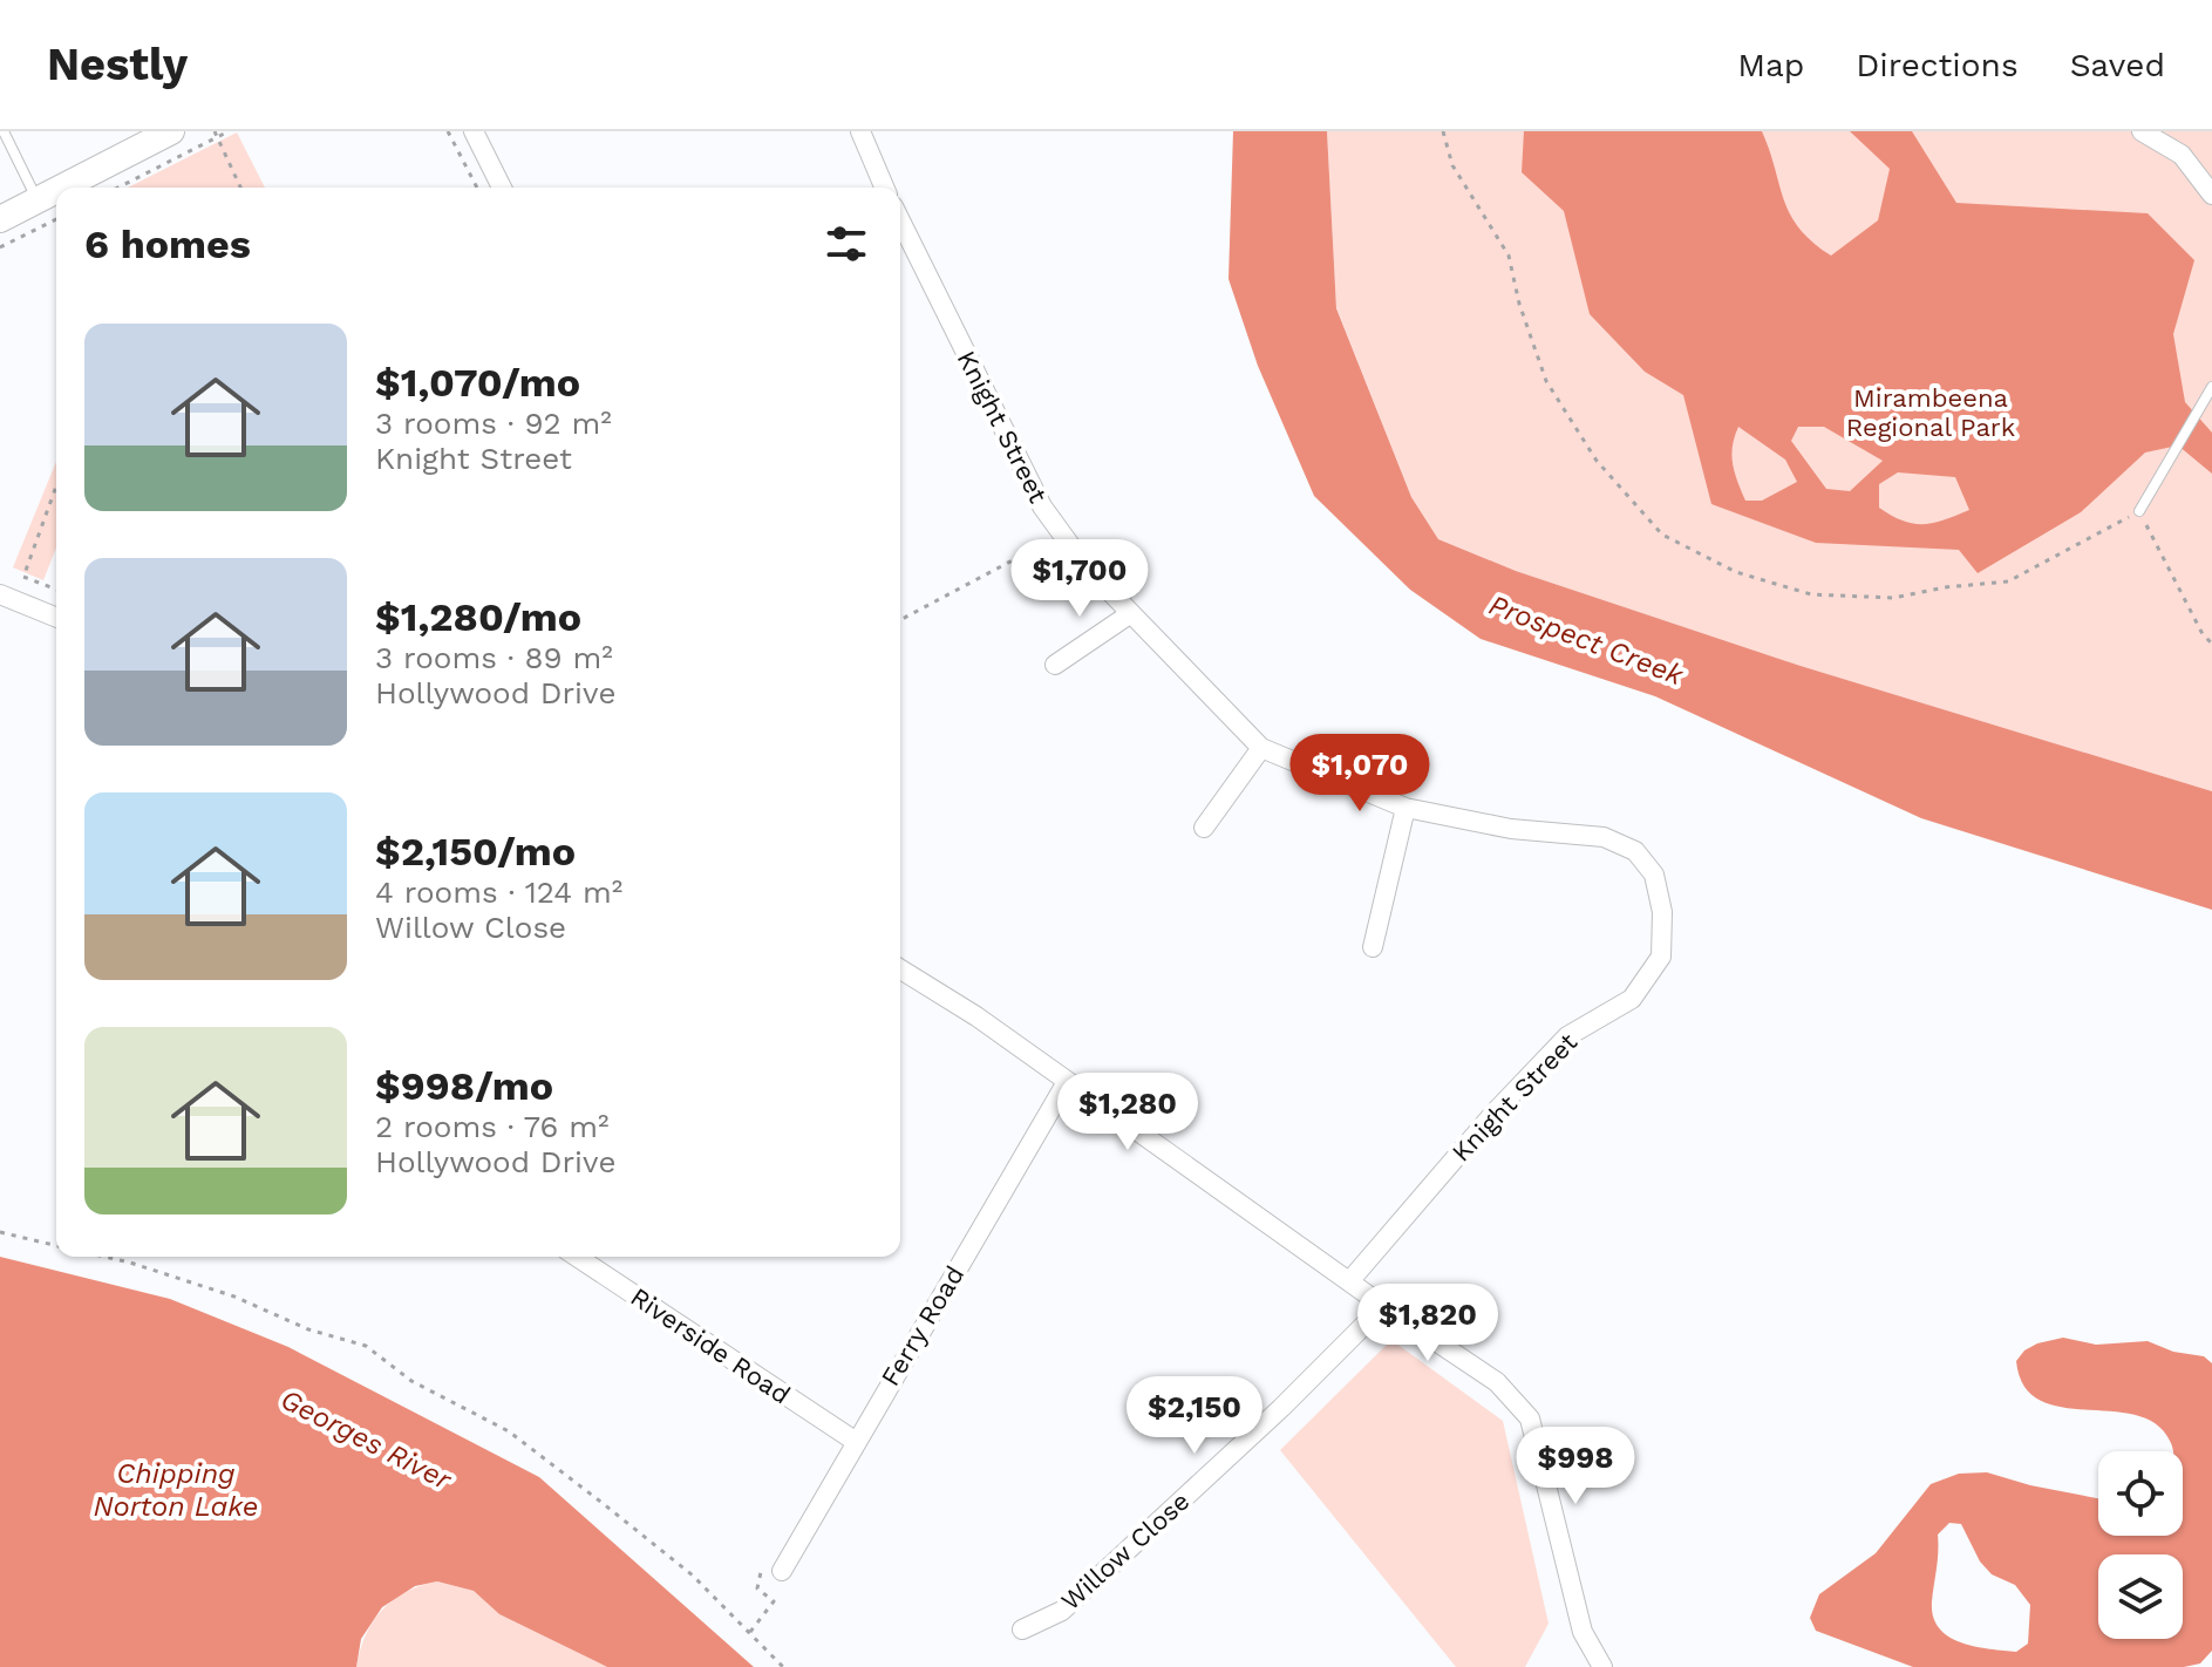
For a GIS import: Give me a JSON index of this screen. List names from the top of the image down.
{
  "streets": {
    "street": [
      "Knight Street",
      "Ferry Road",
      "Riverside Road",
      "Willow Close"
    ]
  },
  "crossings": [
    ["Ferry Road", "Riverside Road"]
  ],
  "water": ["Prospect Creek", "Georges River", "Chipping Norton Lake"],
  "parks": ["Mirambeena Regional Park"],
  "page": {
    "header": "Nestly",
    "nav": ["Map", "Directions", "Saved"],
    "heading": "6 homes",
    "list": [
      {
        "name": "$1,070/mo",
        "note": "3 rooms · 92 m² · Knight Street"
      },
      {
        "name": "$1,280/mo",
        "note": "3 rooms · 89 m² · Hollywood Drive"
      },
      {
        "name": "$2,150/mo",
        "note": "4 rooms · 124 m² · Willow Close"
      },
      {
        "name": "$998/mo",
        "note": "2 rooms · 76 m² · Hollywood Drive"
      }
    ],
    "price": [
      "$1,700",
      "$1,070",
      "$1,280",
      "$1,820",
      "$2,150",
      "$998"
    ]
  }
}
